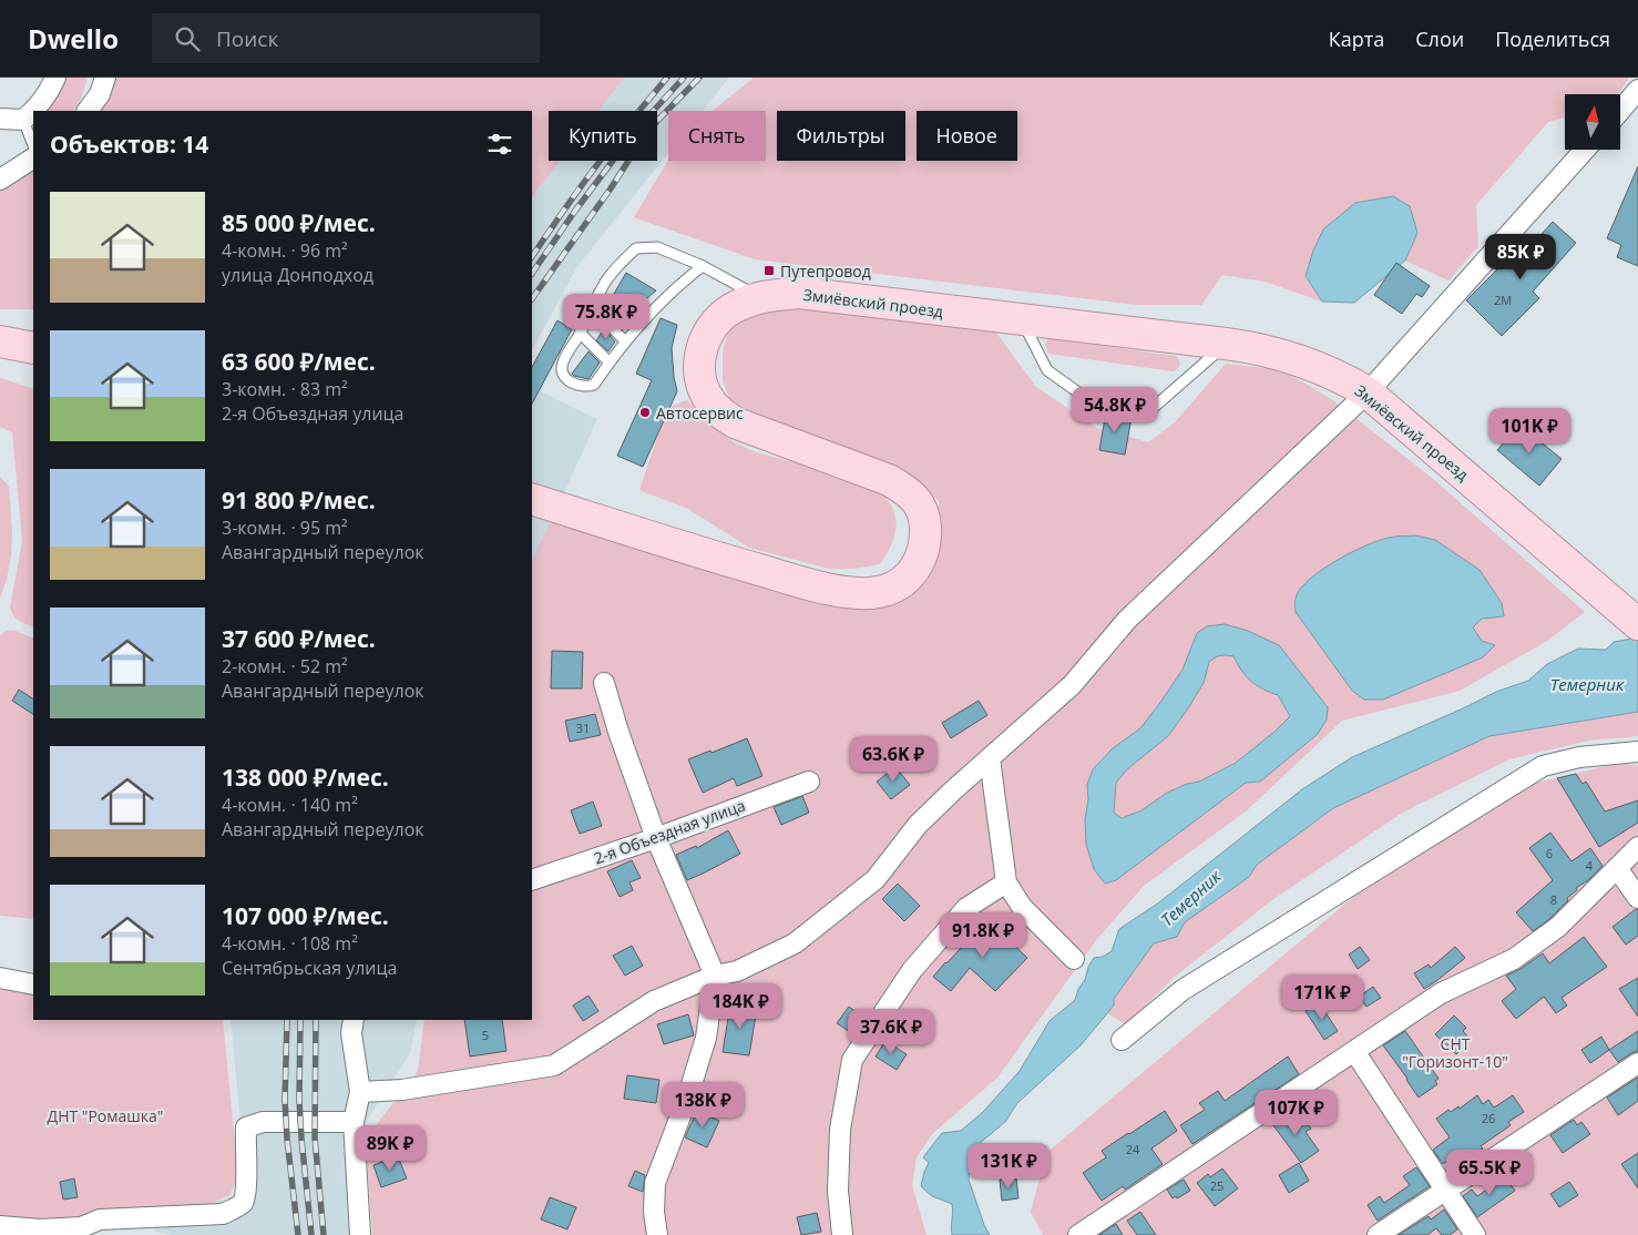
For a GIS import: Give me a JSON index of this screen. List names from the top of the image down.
{
  "streets": {
    "main road": ["Змиёвский проезд"],
    "street": ["2-я Объездная улица"]
  },
  "water": ["Темерник"],
  "parks": ["СНТ \"Горизонт-10\"", "ДНТ \"Ромашка\""],
  "places": {
    "transit": ["Путепровод"],
    "other": ["Автосервис"]
  },
  "house_numbers": [
    "2М",
    "31",
    "6",
    "4",
    "8",
    "5",
    "26",
    "24",
    "25"
  ],
  "north": "top",
  "page": {
    "header": "Dwello",
    "search": "Поиск",
    "nav": ["Карта", "Слои", "Поделиться"],
    "chip": [
      "Купить",
      "Снять",
      "Фильтры",
      "Новое"
    ],
    "heading": "Объектов: 14",
    "list": [
      {
        "name": "85 000 ₽/мес.",
        "note": "4-комн. · 96 m² · улица Донподход"
      },
      {
        "name": "63 600 ₽/мес.",
        "note": "3-комн. · 83 m² · 2-я Объездная улица"
      },
      {
        "name": "91 800 ₽/мес.",
        "note": "3-комн. · 95 m² · Авангардный переулок"
      },
      {
        "name": "37 600 ₽/мес.",
        "note": "2-комн. · 52 m² · Авангардный переулок"
      },
      {
        "name": "138 000 ₽/мес.",
        "note": "4-комн. · 140 m² · Авангардный переулок"
      },
      {
        "name": "107 000 ₽/мес.",
        "note": "4-комн. · 108 m² · Сентябрьская улица"
      }
    ],
    "price": [
      "85K ₽",
      "75.8K ₽",
      "54.8K ₽",
      "101K ₽",
      "63.6K ₽",
      "91.8K ₽",
      "171K ₽",
      "184K ₽",
      "37.6K ₽",
      "138K ₽",
      "107K ₽",
      "89K ₽",
      "131K ₽",
      "65.5K ₽"
    ]
  }
}
